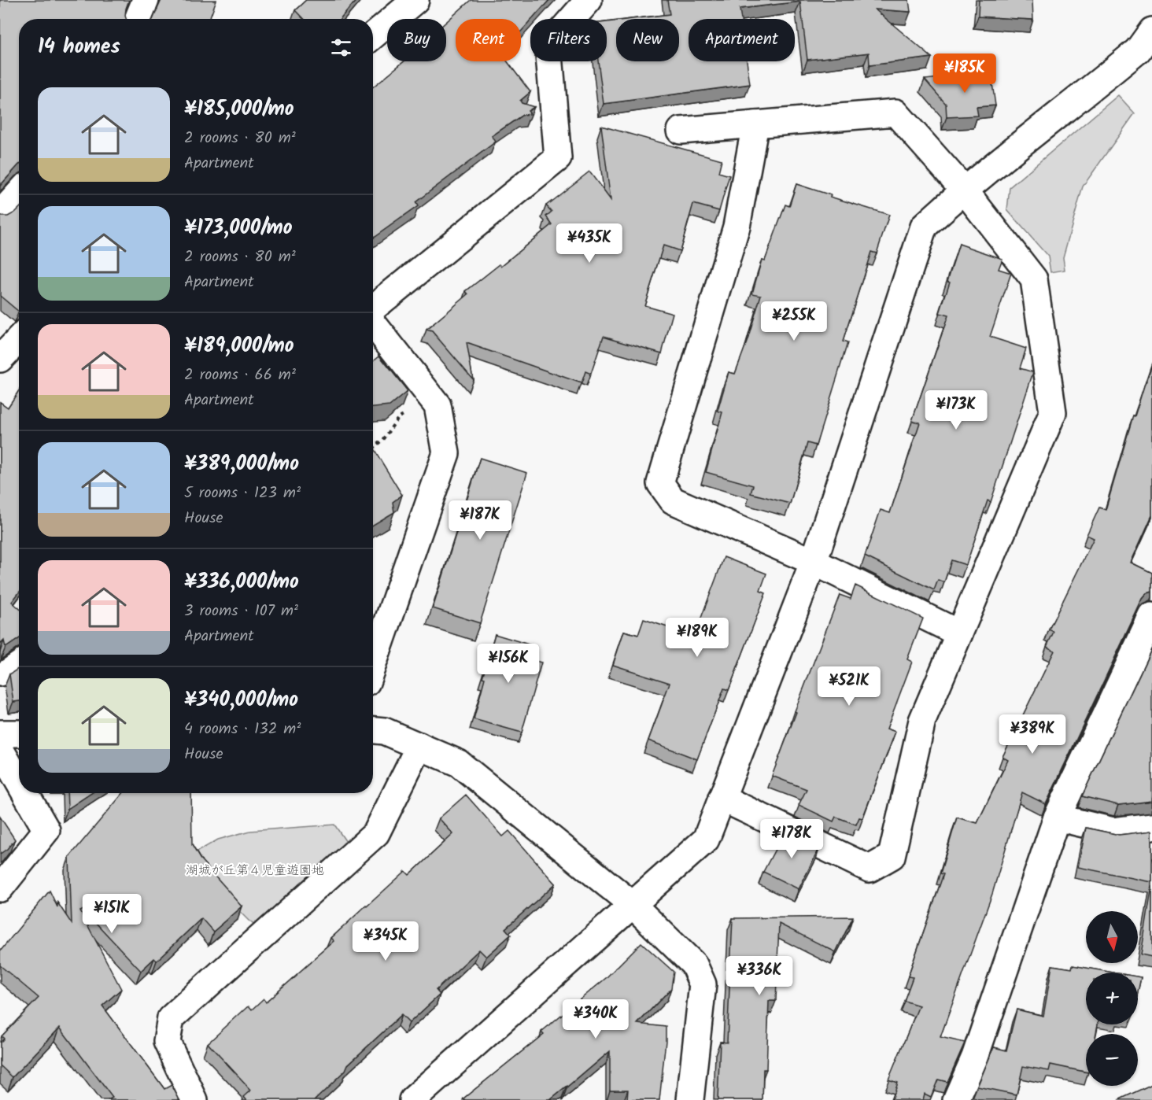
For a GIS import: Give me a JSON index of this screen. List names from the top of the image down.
{
  "parks": ["湖城が丘第４児童遊園地"],
  "north": "bottom",
  "page": {
    "chip": [
      "Buy",
      "Rent",
      "Filters",
      "New",
      "Apartment"
    ],
    "heading": "14 homes",
    "price": [
      "¥185K",
      "¥435K",
      "¥255K",
      "¥173K",
      "¥187K",
      "¥189K",
      "¥156K",
      "¥521K",
      "¥389K",
      "¥178K",
      "¥151K",
      "¥345K",
      "¥336K",
      "¥340K"
    ],
    "list": [
      {
        "name": "¥185,000/mo",
        "note": "2 rooms · 80 m² · Apartment"
      },
      {
        "name": "¥173,000/mo",
        "note": "2 rooms · 80 m² · Apartment"
      },
      {
        "name": "¥189,000/mo",
        "note": "2 rooms · 66 m² · Apartment"
      },
      {
        "name": "¥389,000/mo",
        "note": "5 rooms · 123 m² · House"
      },
      {
        "name": "¥336,000/mo",
        "note": "3 rooms · 107 m² · Apartment"
      },
      {
        "name": "¥340,000/mo",
        "note": "4 rooms · 132 m² · House"
      }
    ],
    "map_buttons": ["+", "−"]
  }
}
